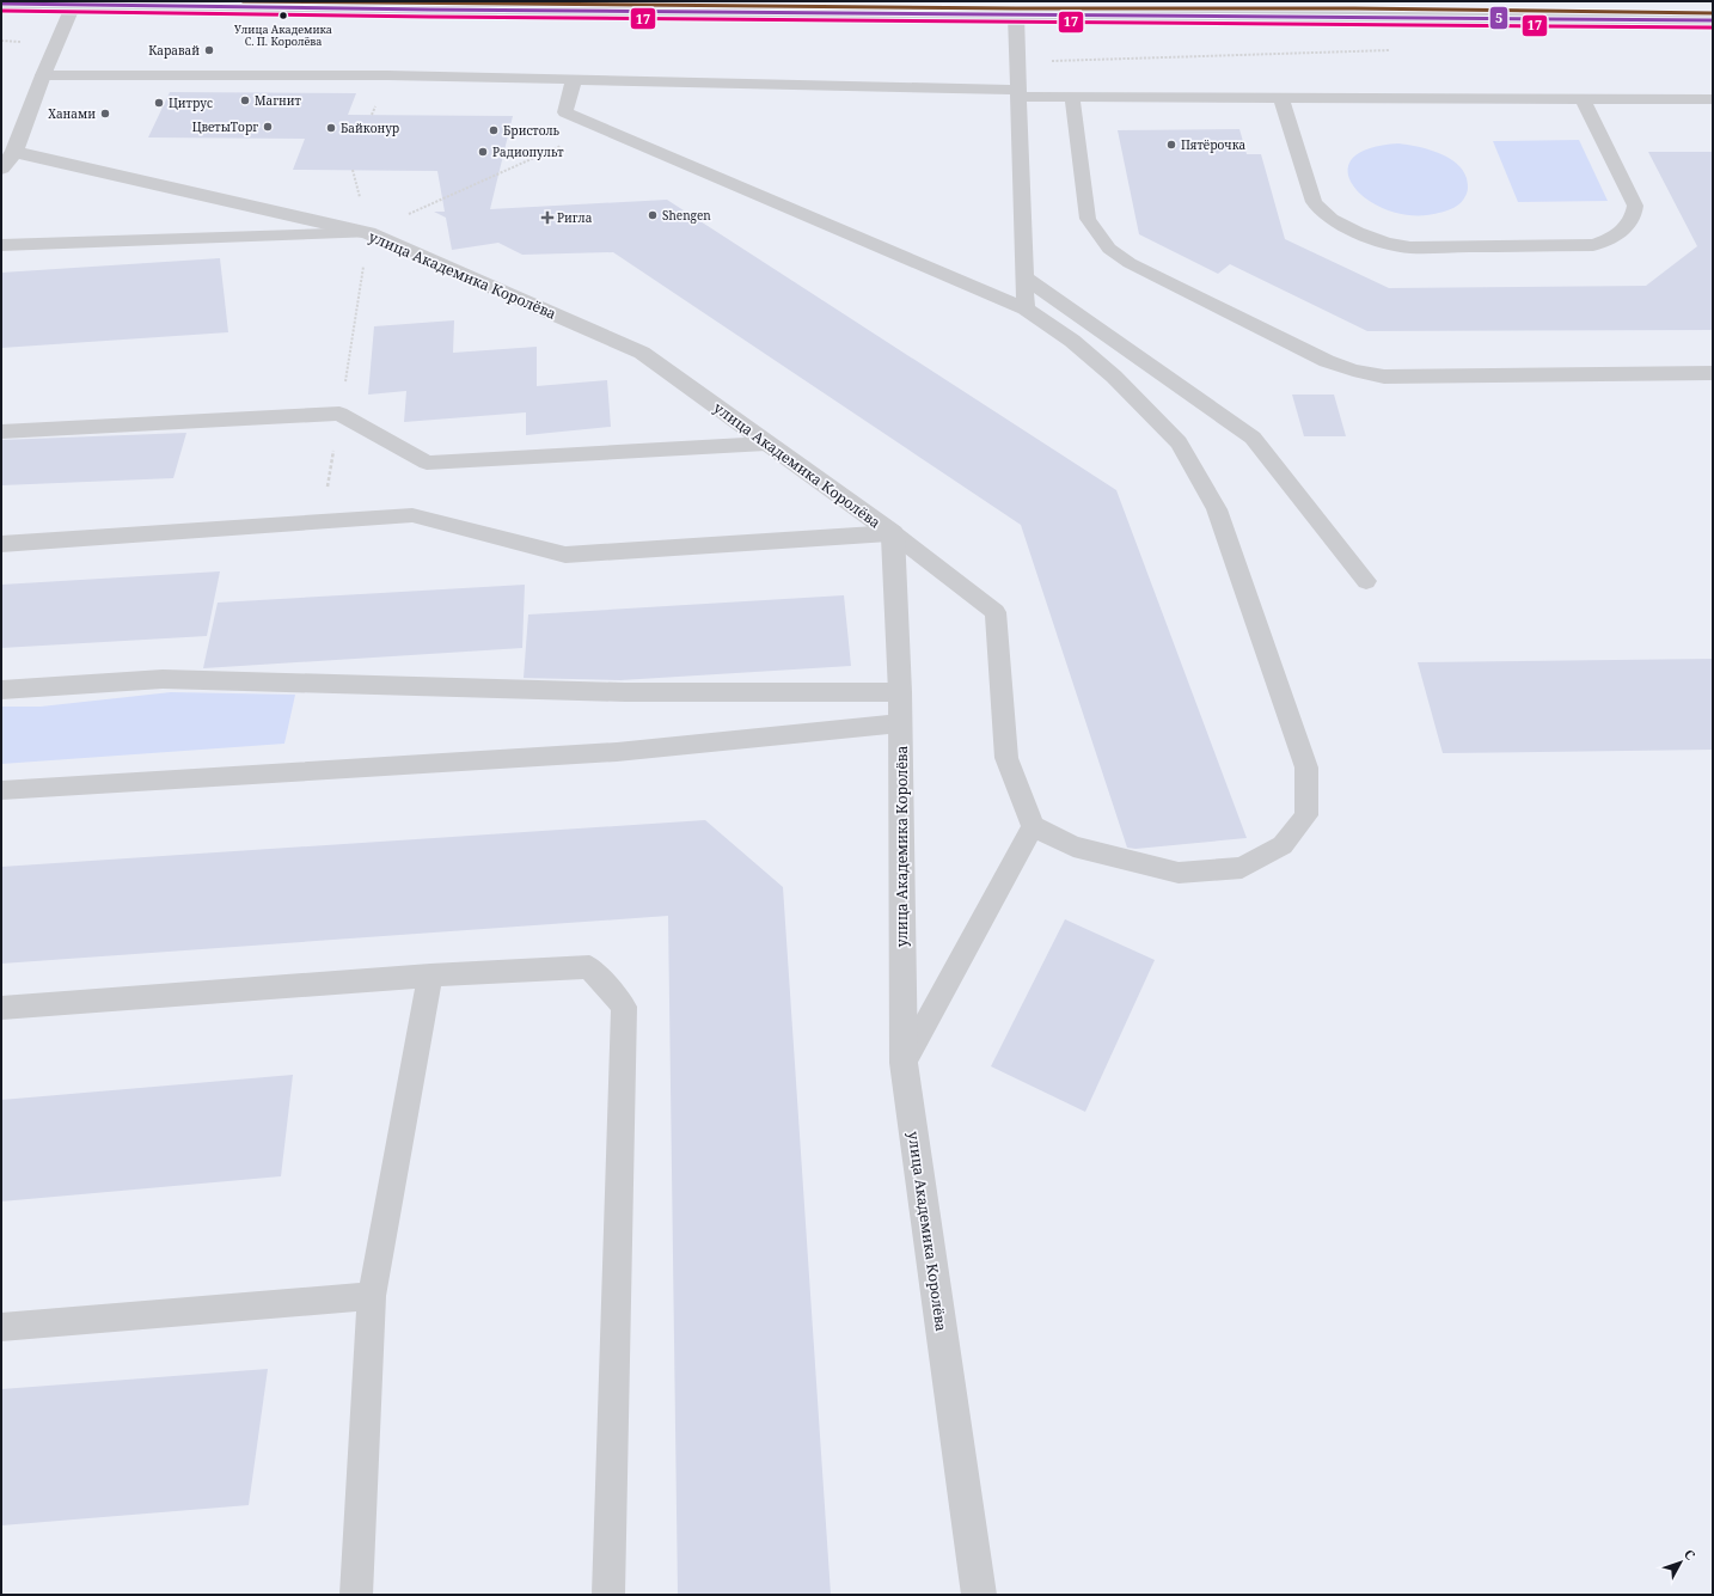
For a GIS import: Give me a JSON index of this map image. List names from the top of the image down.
{
  "streets": {
    "street": ["улица Академика Королёва"]
  },
  "places": {
    "other": [
      "Улица Академика С. П. Королёва",
      "Каравай",
      "Магнит",
      "Цитрус",
      "Ханами",
      "ЦветыТорг",
      "Байконур",
      "Бристоль",
      "Пятёрочка",
      "Радиопульт",
      "Shengen"
    ],
    "health": ["Ригла"]
  },
  "lines": ["transit line 5", "transit line 17"],
  "north": "top right"
}
